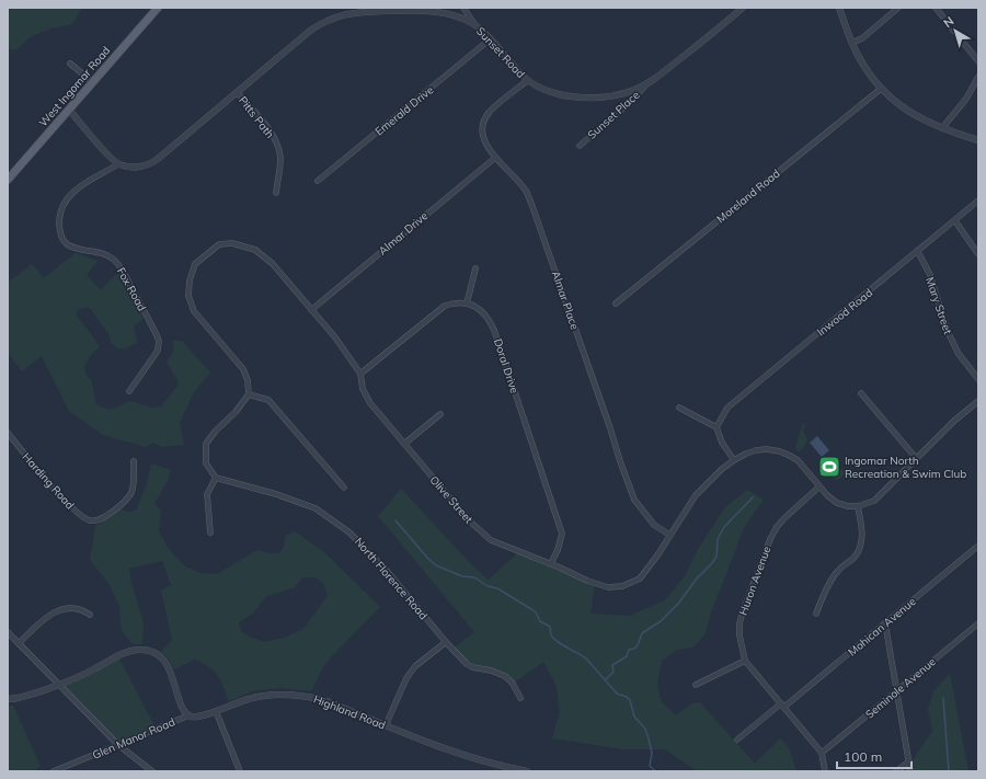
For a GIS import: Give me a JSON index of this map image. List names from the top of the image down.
{
  "streets": {
    "main road": ["West Ingomar Road"],
    "street": [
      "Sunset Road",
      "Emerald Drive",
      "Sunset Place",
      "Pitts Path",
      "Moreland Road",
      "Almar Drive",
      "Fox Road",
      "Almar Place",
      "Mary Street",
      "Inwood Road",
      "Doral Drive",
      "Harding Road",
      "Olive Street",
      "North Florence Road",
      "Huron Avenue",
      "Mohican Avenue",
      "Seminole Avenue",
      "Highland Road",
      "Glen Manor Road"
    ]
  },
  "crossings": [
    ["Sunset Road", "Emerald Drive"],
    ["Sunset Road", "Sunset Place"],
    ["Sunset Road", "Pitts Path"],
    ["Sunset Road", "Fox Road"],
    ["Sunset Road", "Almar Place"],
    ["Almar Drive", "Almar Place"],
    ["Almar Drive", "Olive Street"],
    ["Almar Place", "Olive Street"],
    ["Mary Street", "Inwood Road"],
    ["Doral Drive", "Olive Street"],
    ["Olive Street", "Huron Avenue"],
    ["Huron Avenue", "Mohican Avenue"],
    ["Huron Avenue", "Seminole Avenue"],
    ["Highland Road", "Glen Manor Road"]
  ],
  "places": {
    "sports": ["Ingomar North Recreation & Swim Club"]
  },
  "scale_bar": "100 m",
  "north": "top left"
}
